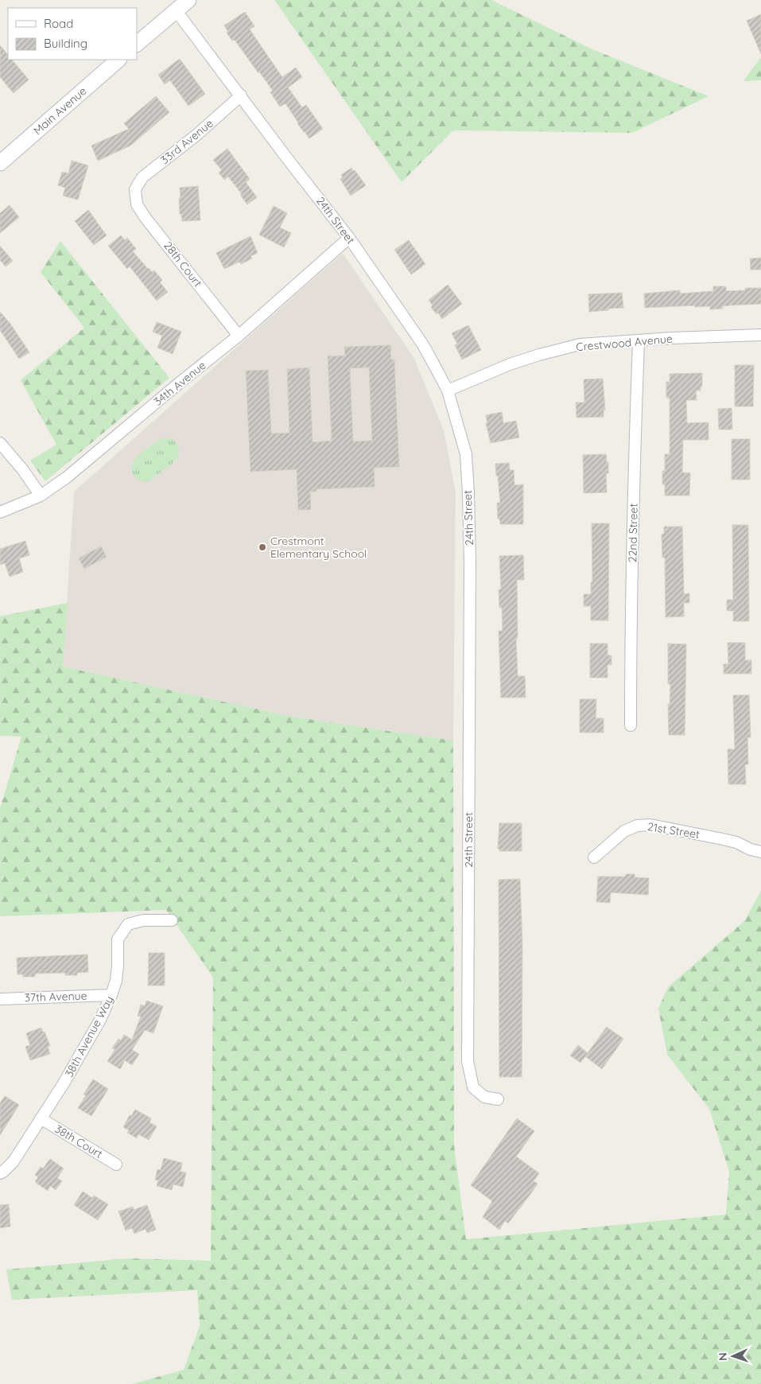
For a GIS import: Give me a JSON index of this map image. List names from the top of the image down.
{
  "streets": {
    "main road": ["Main Avenue"],
    "street": [
      "33rd Avenue",
      "24th Street",
      "28th Court",
      "Crestwood Avenue",
      "34th Avenue",
      "22nd Street",
      "21st Street",
      "37th Avenue",
      "38th Avenue Way",
      "38th Court"
    ]
  },
  "crossings": [
    ["33rd Avenue", "24th Street"],
    ["33rd Avenue", "28th Court"],
    ["24th Street", "Crestwood Avenue"],
    ["24th Street", "34th Avenue"],
    ["28th Court", "34th Avenue"],
    ["Crestwood Avenue", "22nd Street"],
    ["37th Avenue", "38th Avenue Way"],
    ["38th Avenue Way", "38th Court"]
  ],
  "places": ["Crestmont Elementary School"],
  "legend": ["Road", "Building"],
  "north": "left"
}
